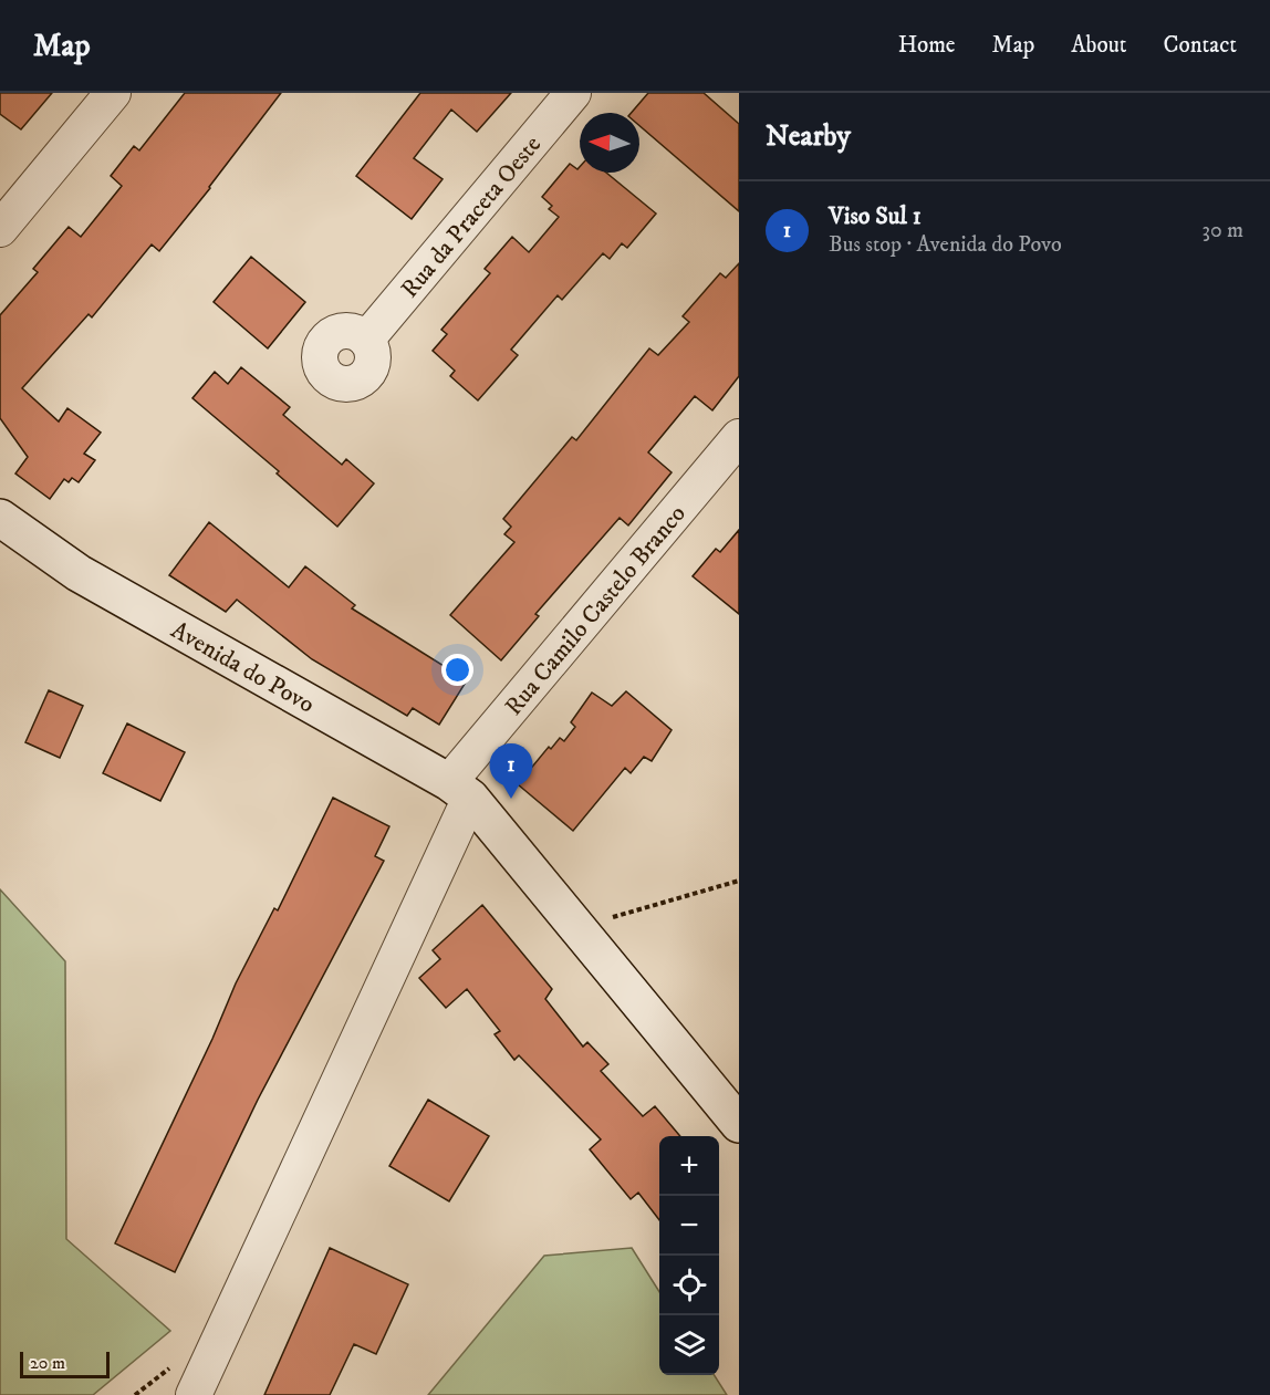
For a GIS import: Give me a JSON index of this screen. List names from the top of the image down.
{
  "streets": {
    "street": ["Rua da Praceta Oeste", "Rua Camilo Castelo Branco", "Avenida do Povo"]
  },
  "crossings": [
    ["Rua Camilo Castelo Branco", "Avenida do Povo"]
  ],
  "scale_bar": "20 m",
  "north": "left",
  "page": {
    "header": "Map",
    "nav": [
      "Home",
      "Map",
      "About",
      "Contact"
    ],
    "heading": "Nearby",
    "list": [
      {
        "mark": "1",
        "name": "Viso Sul 1",
        "note": "Bus stop · Avenida do Povo",
        "value": "30 m"
      }
    ],
    "pins": "1",
    "map_buttons": ["+", "−"],
    "scale": "20 m"
  }
}
